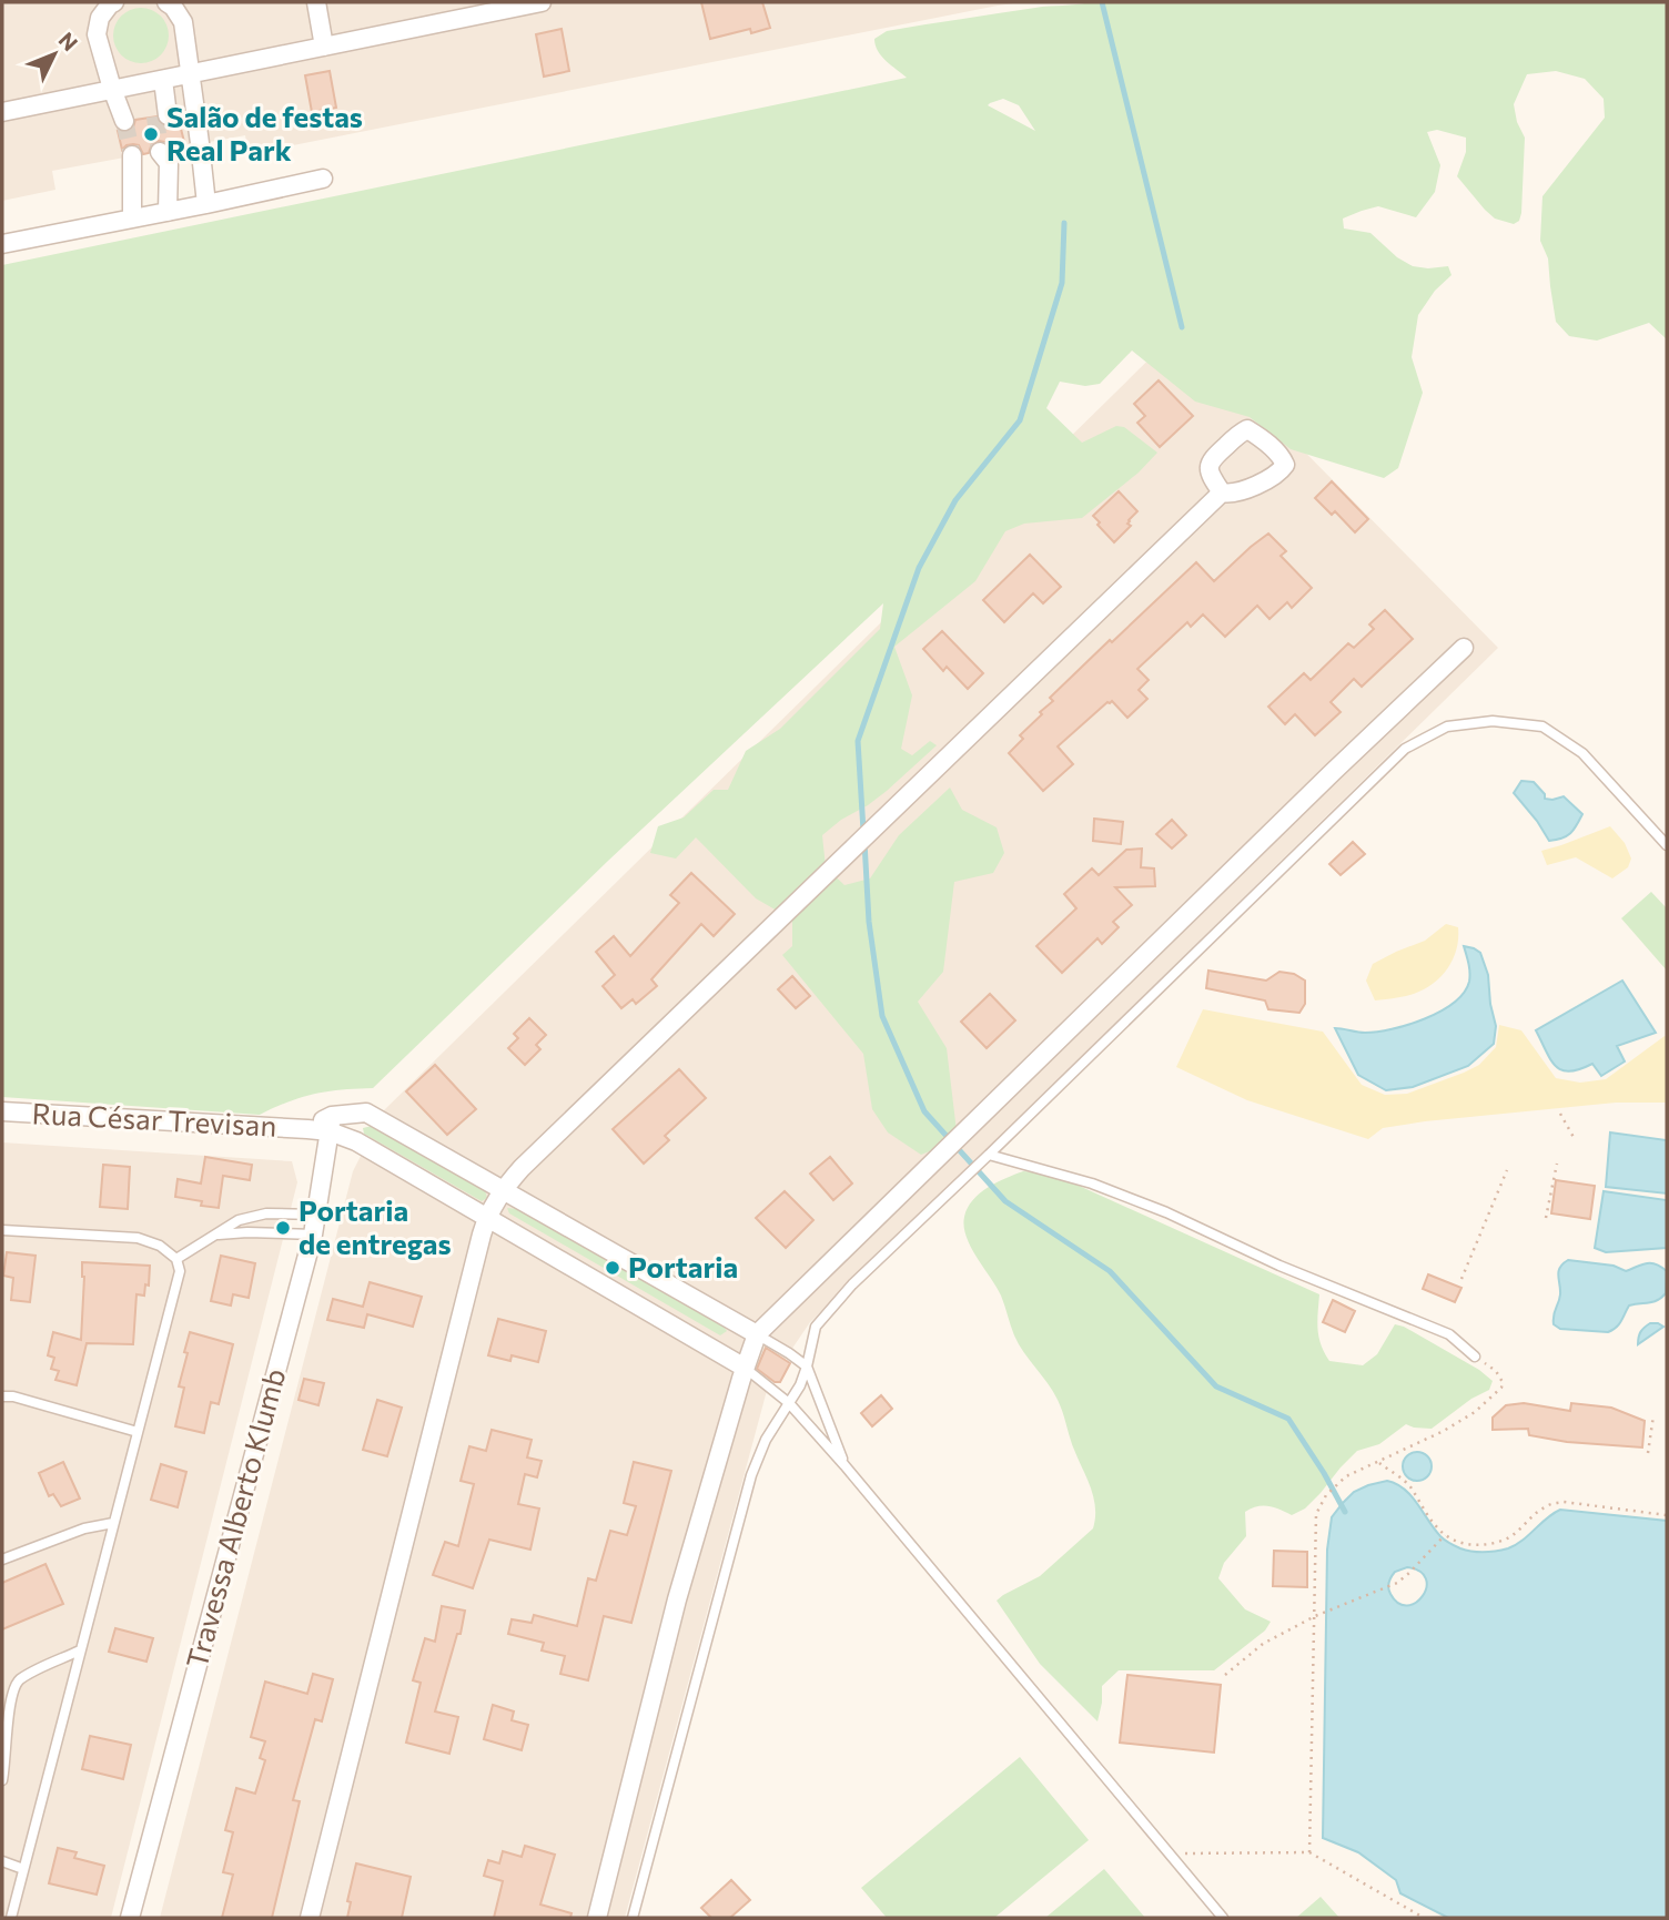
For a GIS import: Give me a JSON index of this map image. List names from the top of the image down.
{
  "streets": {
    "street": ["Rua César Trevisan", "Travessa Alberto Klumb"]
  },
  "crossings": [
    ["Rua César Trevisan", "Travessa Alberto Klumb"]
  ],
  "places": ["Salão de festas Real Park", "Portaria de entregas", "Portaria"],
  "north": "top right"
}
